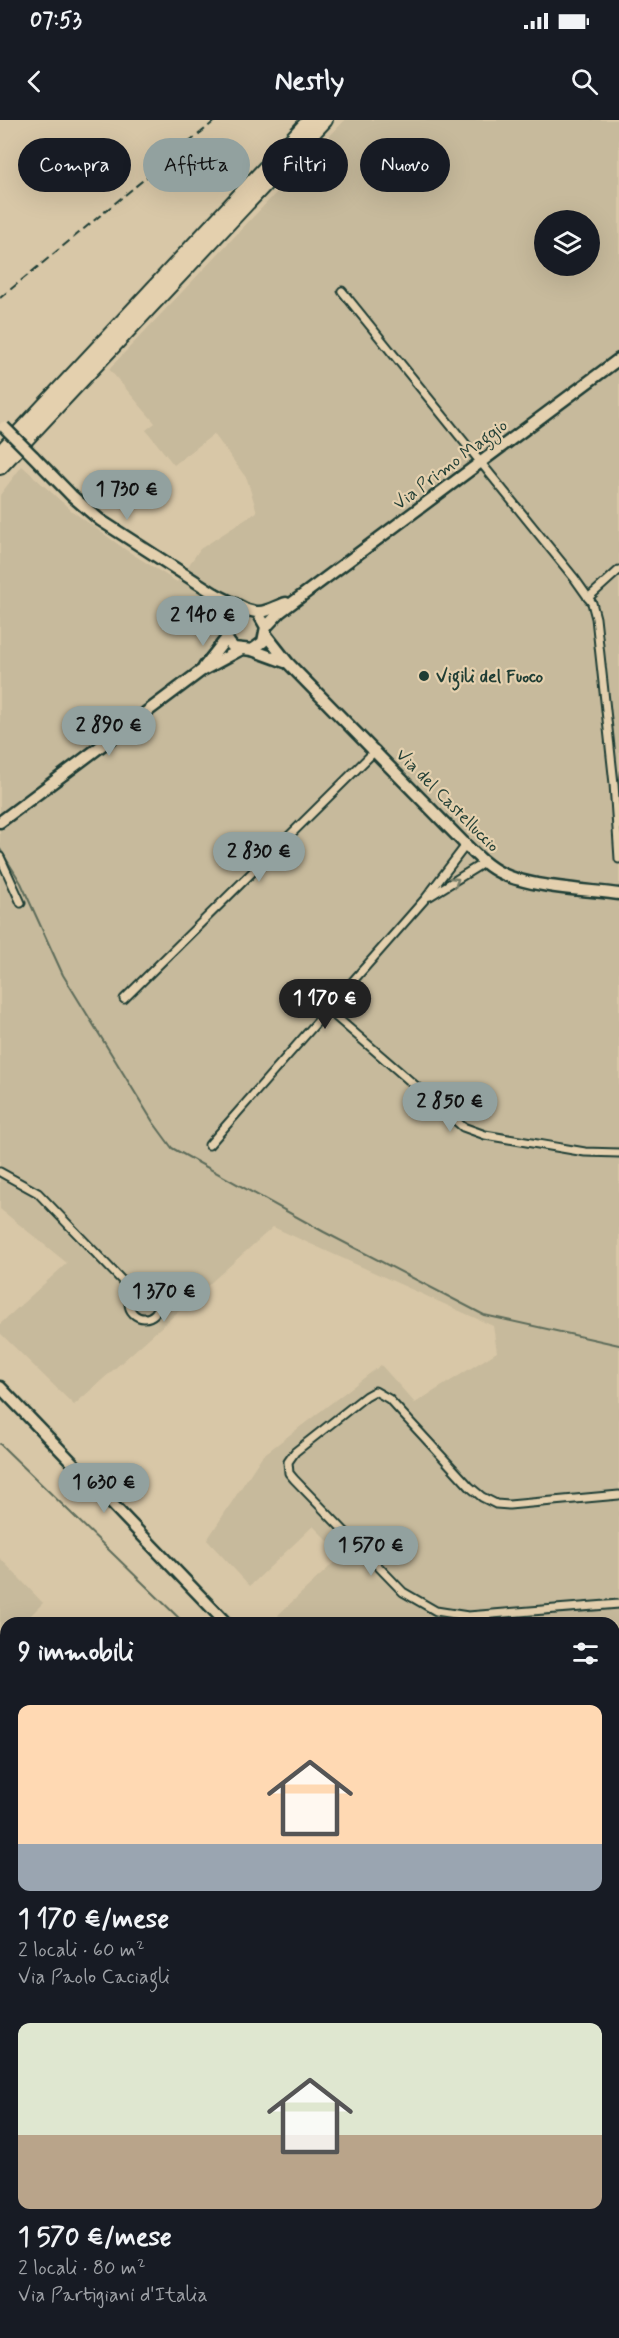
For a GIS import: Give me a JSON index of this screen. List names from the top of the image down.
{
  "streets": {
    "street": ["Via Primo Maggio", "Via del Castelluccio"]
  },
  "crossings": [
    ["Via Primo Maggio", "Via del Castelluccio"]
  ],
  "places": ["Vigili del Fuoco"],
  "page": {
    "status": "07:53",
    "header": "Nestly",
    "chip": [
      "Compra",
      "Affitta",
      "Filtri",
      "Nuovo"
    ],
    "price": [
      "1 730 €",
      "2 140 €",
      "2 890 €",
      "2 830 €",
      "1 170 €",
      "2 850 €",
      "1 370 €",
      "1 630 €",
      "1 570 €"
    ],
    "heading": "9 immobili",
    "list": [
      {
        "name": "1 170 €/mese",
        "note": "2 locali · 60 m² · Via Paolo Caciagli"
      },
      {
        "name": "1 570 €/mese",
        "note": "2 locali · 80 m² · Via Partigiani d'Italia"
      }
    ]
  }
}
